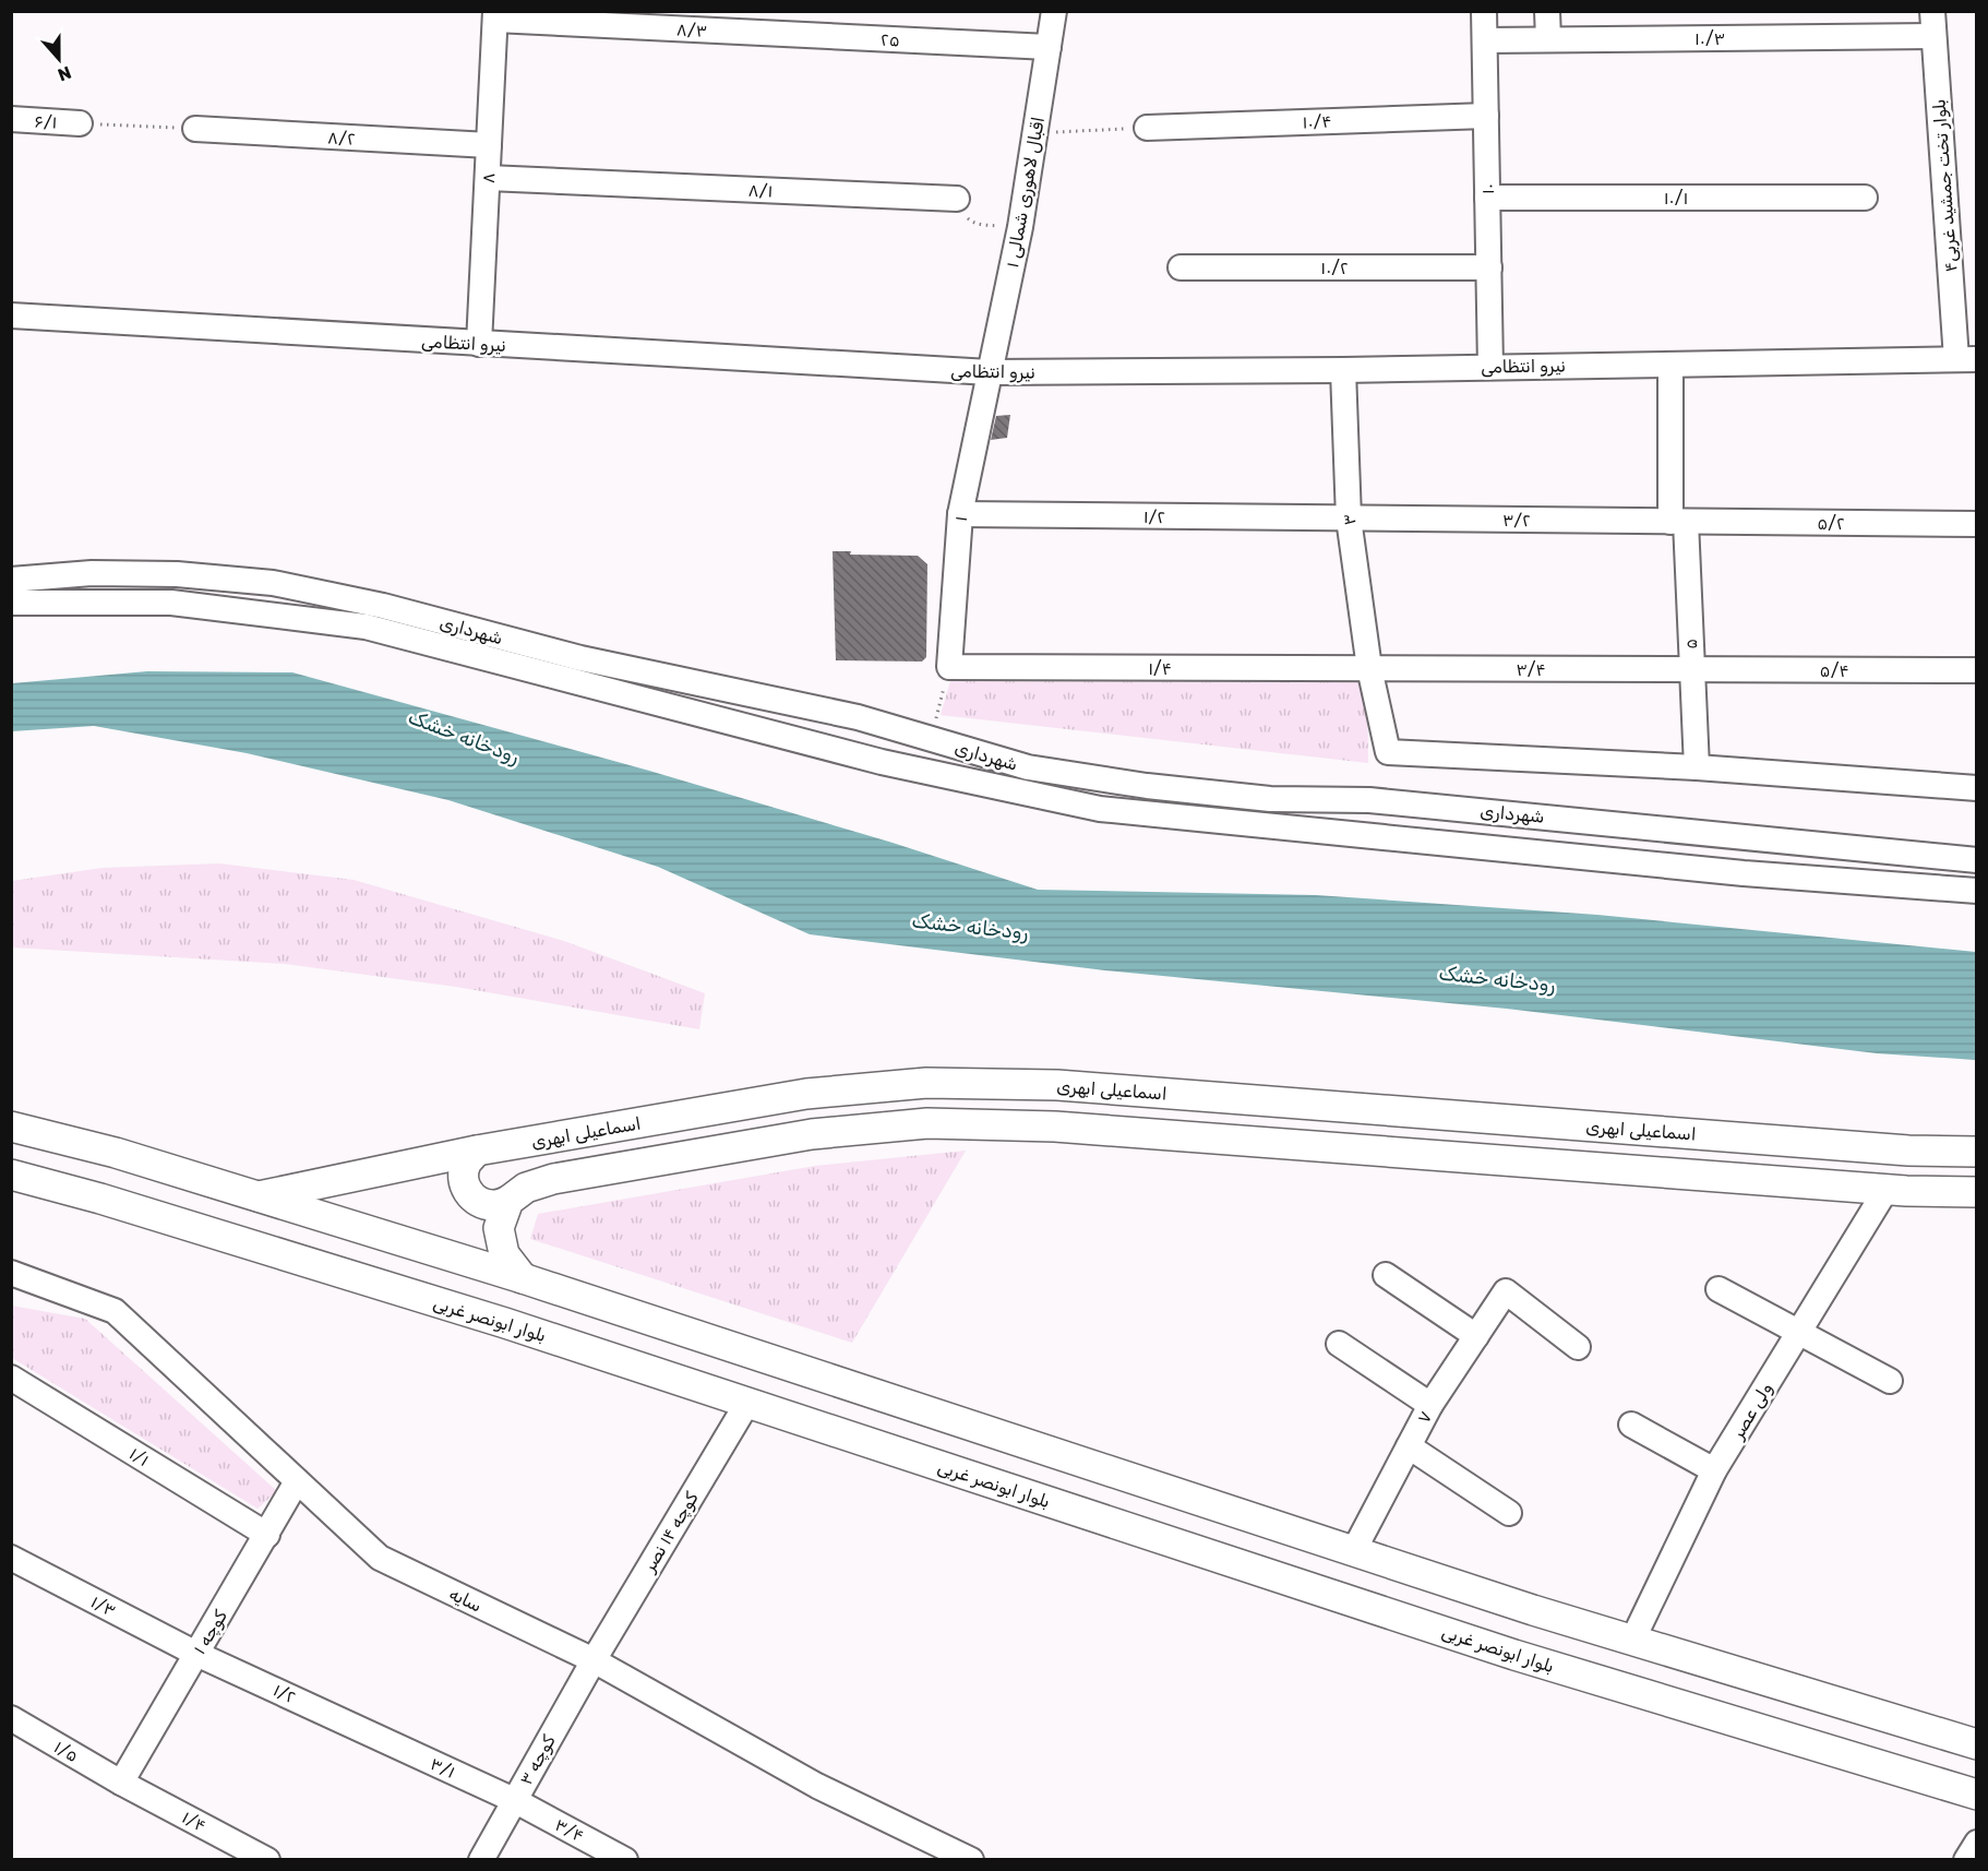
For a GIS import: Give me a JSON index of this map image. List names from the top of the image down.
{
  "streets": {
    "main road": ["اسماعیلی ابهری", "بلوار ابونصر غربی"],
    "street": [
      "۸/۳",
      "۱۰/۳",
      "۲۵",
      "۶/۱",
      "۱۰/۴",
      "۸/۲",
      "۸",
      "بلوار تخت جمشید غربی۴",
      "۱۰",
      "۸/۱",
      "اقبال لاهوری شمالی ۱",
      "۱۰/۱",
      "۱۰/۲",
      "نیرو انتظامی",
      "۱/۲",
      "۱",
      "۳",
      "۳/۲",
      "۵/۲",
      "شهرداری",
      "۵",
      "۱/۴",
      "۳/۴",
      "۵/۴",
      "ولی عصر",
      "۷",
      "۱/۱",
      "کوچه ۱۴ نصر",
      "سایه",
      "۱/۳",
      "کوچه ۱",
      "۱/۵",
      "کوچه ۳",
      "۳/۱"
    ]
  },
  "crossings": [
    ["۸/۳", "۲۵"],
    ["۸/۳", "۸"],
    ["۱۰/۳", "بلوار تخت جمشید غربی۴"],
    ["۱۰/۳", "۱۰"],
    ["۲۵", "اقبال لاهوری شمالی ۱"],
    ["۱۰/۴", "۱۰"],
    ["۸/۲", "۸"],
    ["۸", "۸/۱"],
    ["۸", "نیرو انتظامی"],
    ["بلوار تخت جمشید غربی۴", "نیرو انتظامی"],
    ["۱۰", "۱۰/۱"],
    ["۱۰", "۱۰/۲"],
    ["۱۰", "نیرو انتظامی"],
    ["اقبال لاهوری شمالی ۱", "نیرو انتظامی"],
    ["اقبال لاهوری شمالی ۱", "۱"],
    ["نیرو انتظامی", "۱"],
    ["نیرو انتظامی", "۳"],
    ["نیرو انتظامی", "۵"],
    ["۱/۲", "۱"],
    ["۱/۲", "۳"],
    ["۱/۲", "۳/۲"],
    ["۱/۲", "۱/۳"],
    ["۱/۲", "کوچه ۱"],
    ["۱/۲", "۳/۱"],
    ["۱", "۱/۴"],
    ["۳", "۳/۲"],
    ["۳", "۵"],
    ["۳", "۱/۴"],
    ["۳", "۳/۴"],
    ["۳/۲", "۵/۲"],
    ["۳/۲", "۵"],
    ["۵/۲", "۵"],
    ["۵", "۳/۴"],
    ["۵", "۵/۴"],
    ["۱/۴", "۳/۴"],
    ["۱/۴", "کوچه ۱"],
    ["۱/۴", "۱/۵"],
    ["۳/۴", "۵/۴"],
    ["۳/۴", "کوچه ۳"],
    ["۳/۴", "۳/۱"],
    ["بلوار ابونصر غربی", "کوچه ۱۴ نصر"],
    ["۱/۱", "کوچه ۱"],
    ["کوچه ۱۴ نصر", "سایه"],
    ["کوچه ۱۴ نصر", "کوچه ۳"],
    ["سایه", "کوچه ۱"],
    ["سایه", "کوچه ۳"],
    ["۱/۳", "کوچه ۱"],
    ["کوچه ۱", "۱/۵"],
    ["کوچه ۳", "۳/۱"]
  ],
  "water": ["رودخانه خشک"],
  "north": "bottom"
}
